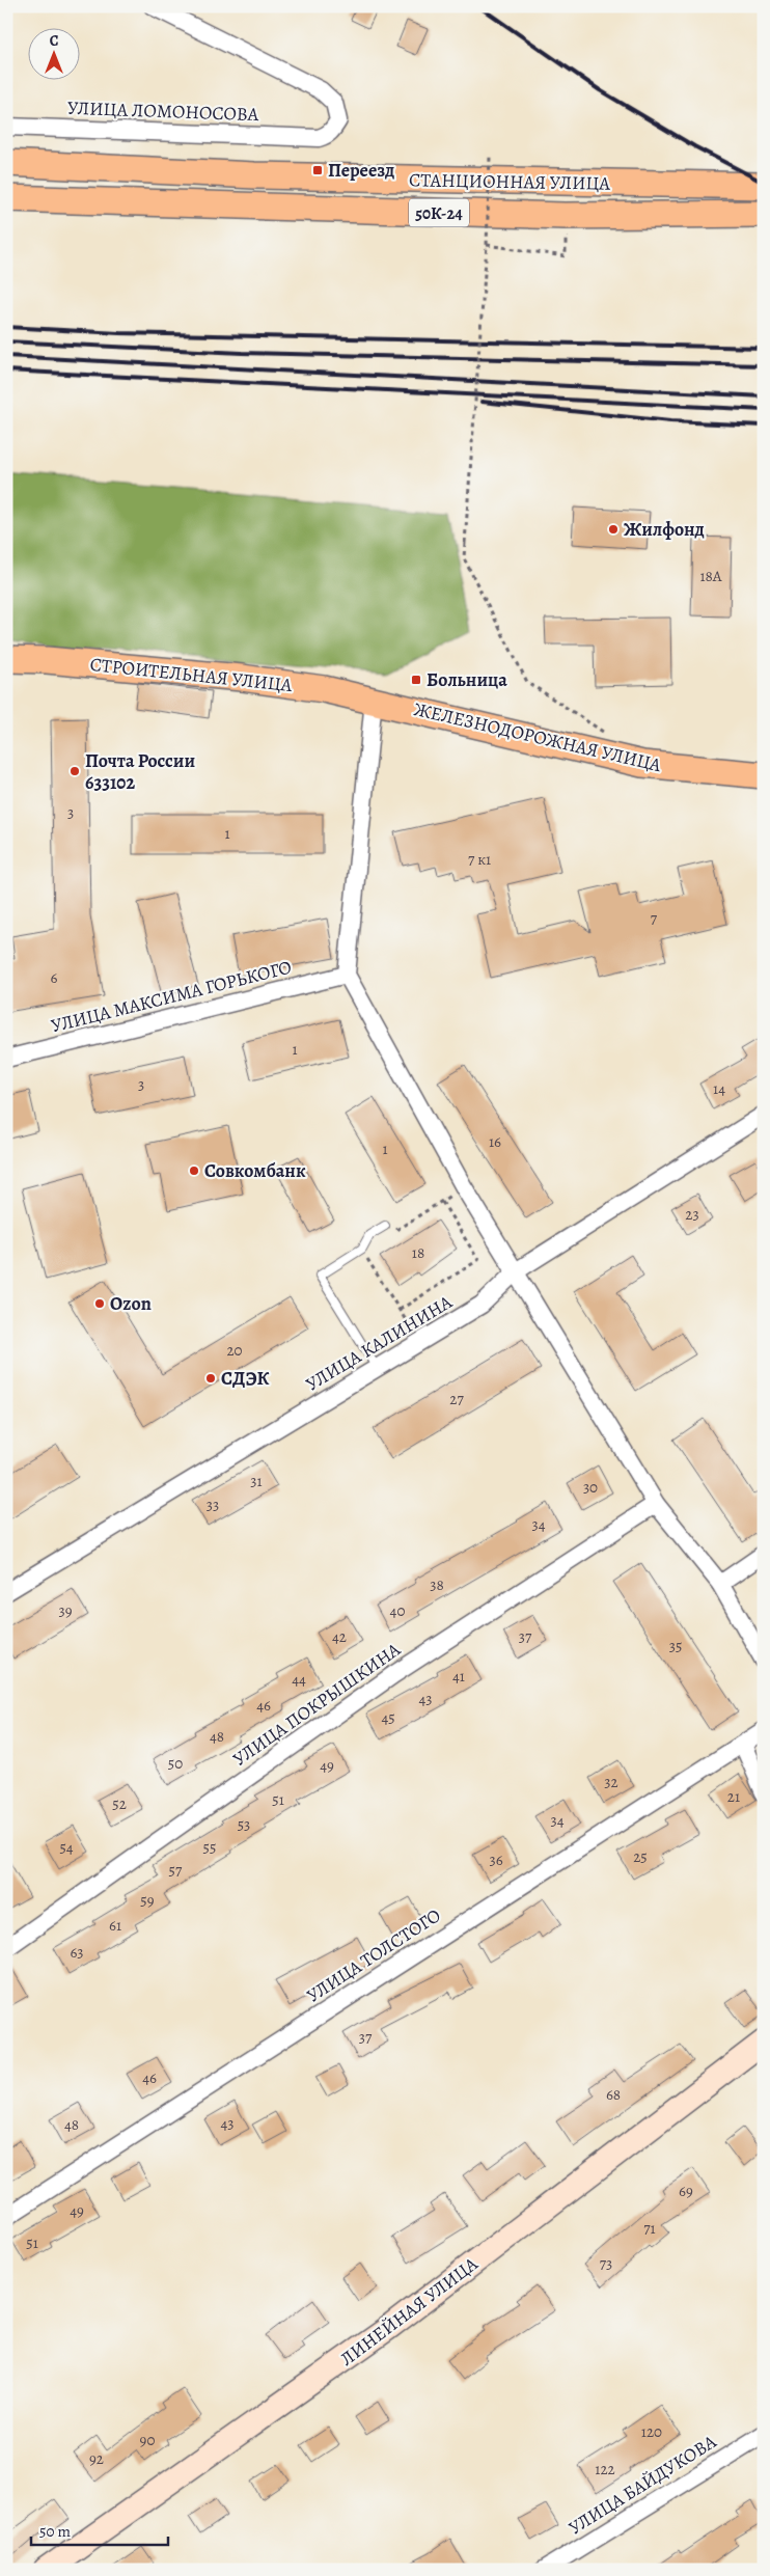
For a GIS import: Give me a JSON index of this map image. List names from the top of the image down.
{
  "streets": {
    "main road": [
      "СТАНЦИОННАЯ УЛИЦА",
      "50К-24",
      "СТРОИТЕЛЬНАЯ УЛИЦА",
      "ЖЕЛЕЗНОДОРОЖНАЯ УЛИЦА"
    ],
    "street": [
      "УЛИЦА ЛОМОНОСОВА",
      "УЛИЦА МАКСИМА ГОРЬКОГО",
      "УЛИЦА КАЛИНИНА",
      "УЛИЦА ПОКРЫШКИНА",
      "УЛИЦА ТОЛСТОГО",
      "ЛИНЕЙНАЯ УЛИЦА",
      "УЛИЦА БАЙДУКОВА"
    ]
  },
  "crossings": [
    ["СТРОИТЕЛЬНАЯ УЛИЦА", "ЖЕЛЕЗНОДОРОЖНАЯ УЛИЦА"]
  ],
  "places": {
    "transit": ["Переезд", "Больница"],
    "other": [
      "Жилфонд",
      "Почта России 633102",
      "Совкомбанк",
      "Ozon",
      "СДЭК"
    ]
  },
  "house_numbers": [
    "18А",
    "3",
    "1",
    "7 к1",
    "7",
    "6",
    "1",
    "3",
    "14",
    "16",
    "1",
    "23",
    "18",
    "20",
    "27",
    "31",
    "30",
    "33",
    "34",
    "38",
    "39",
    "40",
    "42",
    "37",
    "35",
    "41",
    "44",
    "43",
    "46",
    "45",
    "48",
    "50",
    "49",
    "32",
    "21",
    "51",
    "52",
    "34",
    "53",
    "54",
    "55",
    "25",
    "36",
    "57",
    "59",
    "61",
    "63",
    "37",
    "46",
    "68",
    "43",
    "48",
    "69",
    "49",
    "71",
    "51",
    "73",
    "120",
    "90",
    "92",
    "122"
  ],
  "scale_bar": "50 m",
  "north": "top"
}
